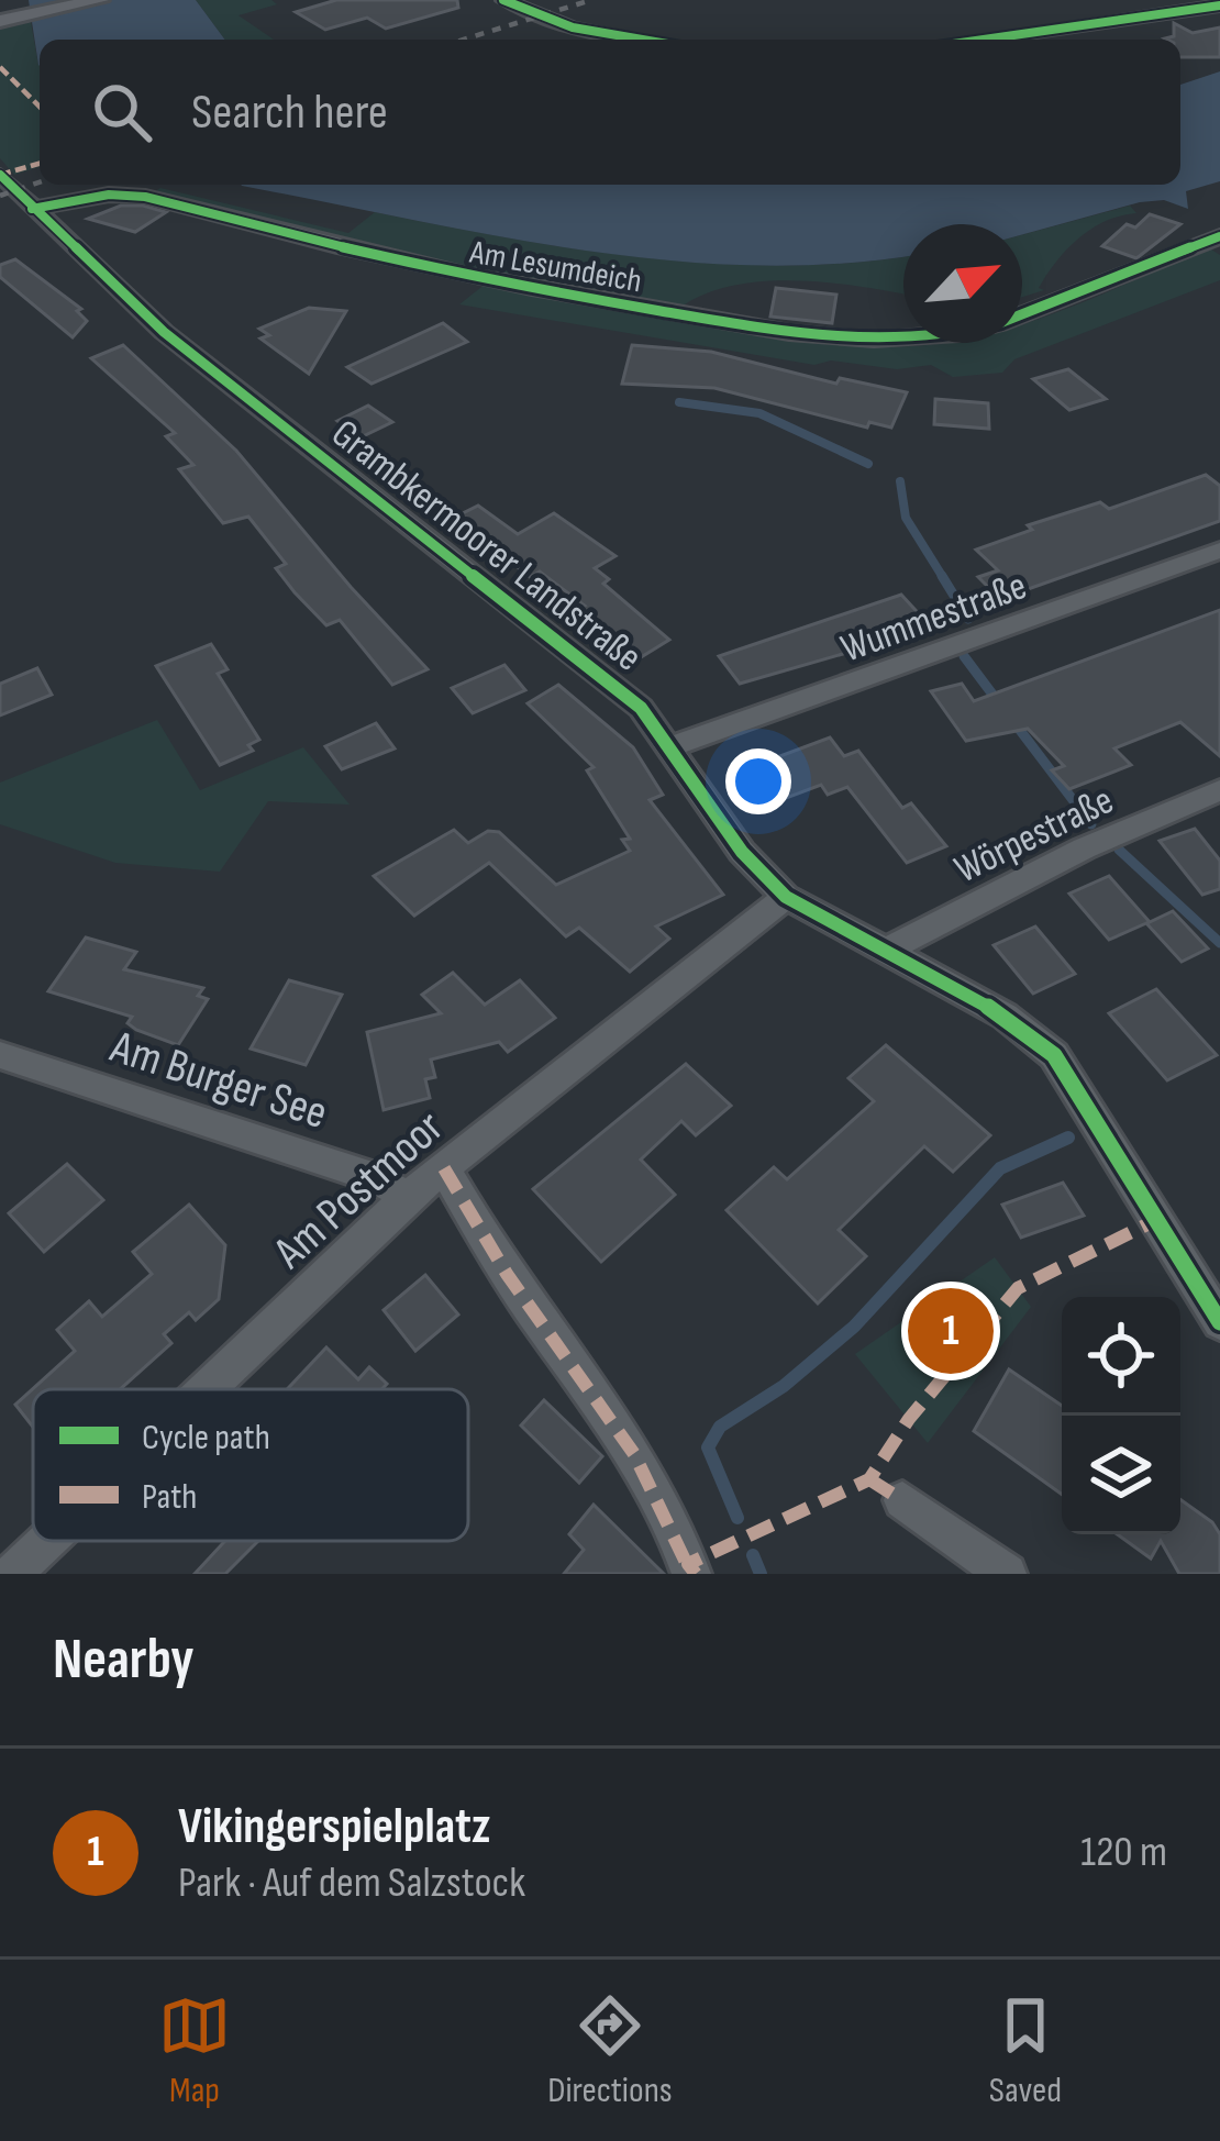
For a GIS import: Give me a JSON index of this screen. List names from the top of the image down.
{
  "streets": {
    "street": [
      "Am Lesumdeich",
      "Grambkermoorer Landstraße",
      "Wummestraße",
      "Wörpestraße",
      "Am Burger See",
      "Am Postmoor"
    ]
  },
  "crossings": [
    ["Am Lesumdeich", "Grambkermoorer Landstraße"],
    ["Grambkermoorer Landstraße", "Wummestraße"],
    ["Grambkermoorer Landstraße", "Wörpestraße"],
    ["Grambkermoorer Landstraße", "Am Postmoor"],
    ["Am Burger See", "Am Postmoor"]
  ],
  "legend": ["Cycle path", "Path"],
  "north": "top right",
  "page": {
    "search": "Search here",
    "pins": "1",
    "heading": "Nearby",
    "list": [
      {
        "mark": "1",
        "name": "Vikingerspielplatz",
        "note": "Park · Auf dem Salzstock",
        "value": "120 m"
      }
    ],
    "nav": ["Map", "Directions", "Saved"]
  }
}
